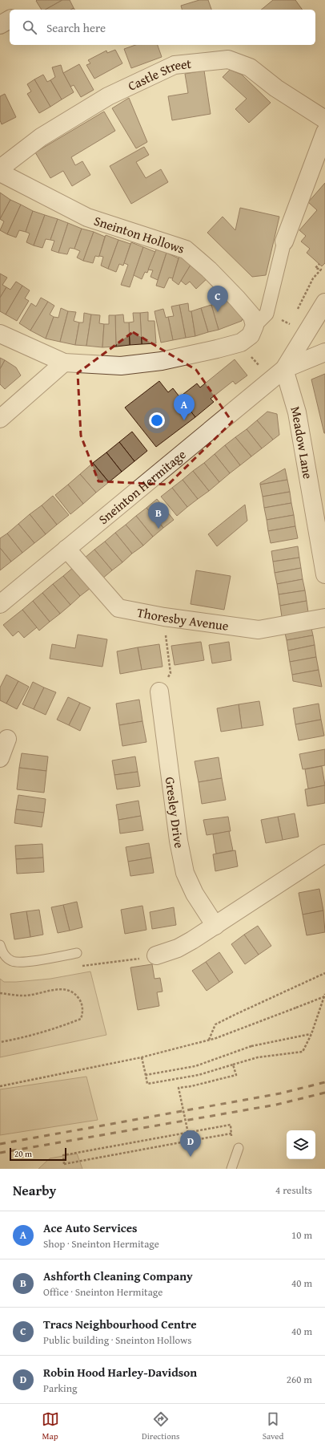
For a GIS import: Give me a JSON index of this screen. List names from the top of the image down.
{
  "streets": {
    "street": [
      "Castle Street",
      "Sneinton Hollows",
      "Meadow Lane",
      "Sneinton Hermitage",
      "Thoresby Avenue",
      "Gresley Drive"
    ]
  },
  "crossings": [
    ["Meadow Lane", "Sneinton Hermitage"],
    ["Sneinton Hermitage", "Thoresby Avenue"]
  ],
  "scale_bar": "20 m",
  "page": {
    "search": "Search here",
    "pins": [
      "C",
      "A",
      "B",
      "D"
    ],
    "scale": "20 m",
    "heading": ["Nearby", "4 results"],
    "list": [
      {
        "mark": "A",
        "name": "Ace Auto Services",
        "note": "Shop · Sneinton Hermitage",
        "value": "10 m"
      },
      {
        "mark": "B",
        "name": "Ashforth Cleaning Company",
        "note": "Office · Sneinton Hermitage",
        "value": "40 m"
      },
      {
        "mark": "C",
        "name": "Tracs Neighbourhood Centre",
        "note": "Public building · Sneinton Hollows",
        "value": "40 m"
      },
      {
        "mark": "D",
        "name": "Robin Hood Harley-Davidson",
        "note": "Parking",
        "value": "260 m"
      }
    ],
    "nav": ["Map", "Directions", "Saved"]
  }
}
